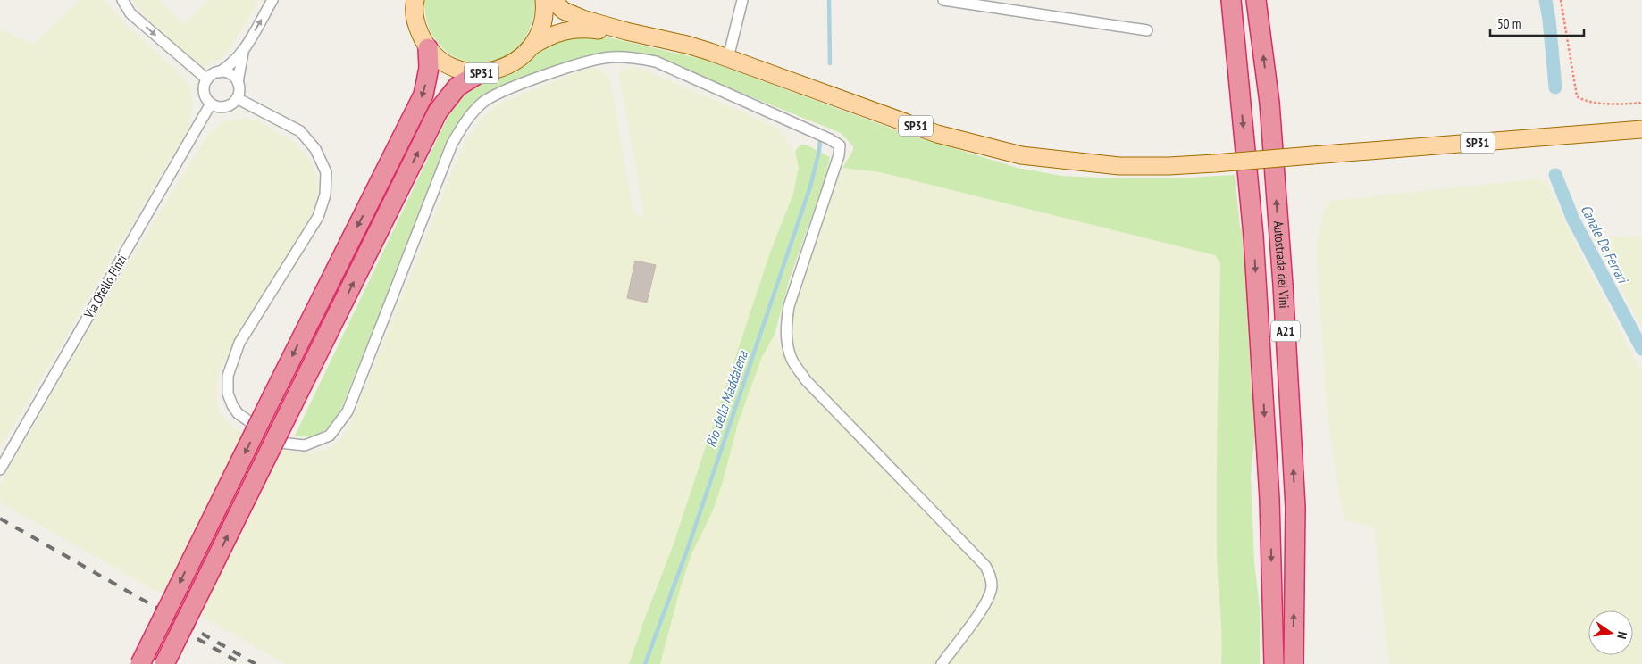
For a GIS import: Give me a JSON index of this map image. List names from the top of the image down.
{
  "streets": {
    "highway": ["Autostrada dei Vini", "A21"],
    "main road": ["SP31"],
    "street": ["Via Otello Finzi"]
  },
  "water": ["Canale De Ferrari", "Rio della Maddalena"],
  "scale_bar": "50 m",
  "north": "right"
}
